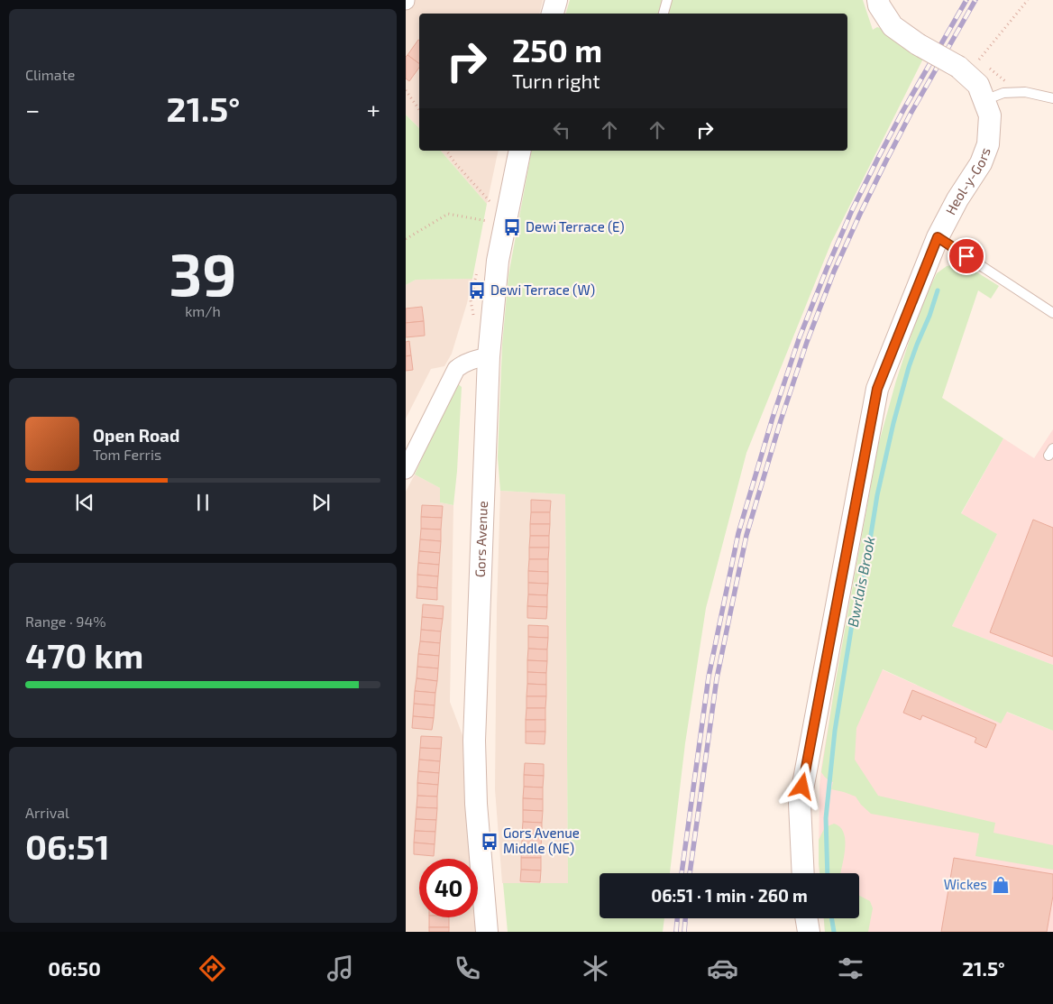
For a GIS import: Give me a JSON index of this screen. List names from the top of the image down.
{
  "streets": {
    "street": ["Heol-y-Gors", "Gors Avenue"]
  },
  "water": ["Bwrlais Brook"],
  "places": {
    "bus stop": ["Dewi Terrace (E)", "Dewi Terrace (W)", "Gors Avenue Middle (NE)"],
    "shop": ["Wickes"]
  },
  "page": {
    "tile": [
      "Climate",
      ["39", "km/h"],
      ["Range · 94%", "470 km"],
      ["Arrival", "06:51"]
    ],
    "turn": ["250 m", "Turn right"],
    "heat": ["−", "21.5°", "+"],
    "song": ["Open Road", "Tom Ferris"],
    "limit": "40",
    "trip": "06:51 · 1 min · 260 m",
    "tabs": ["06:50", "21.5°"]
  }
}
